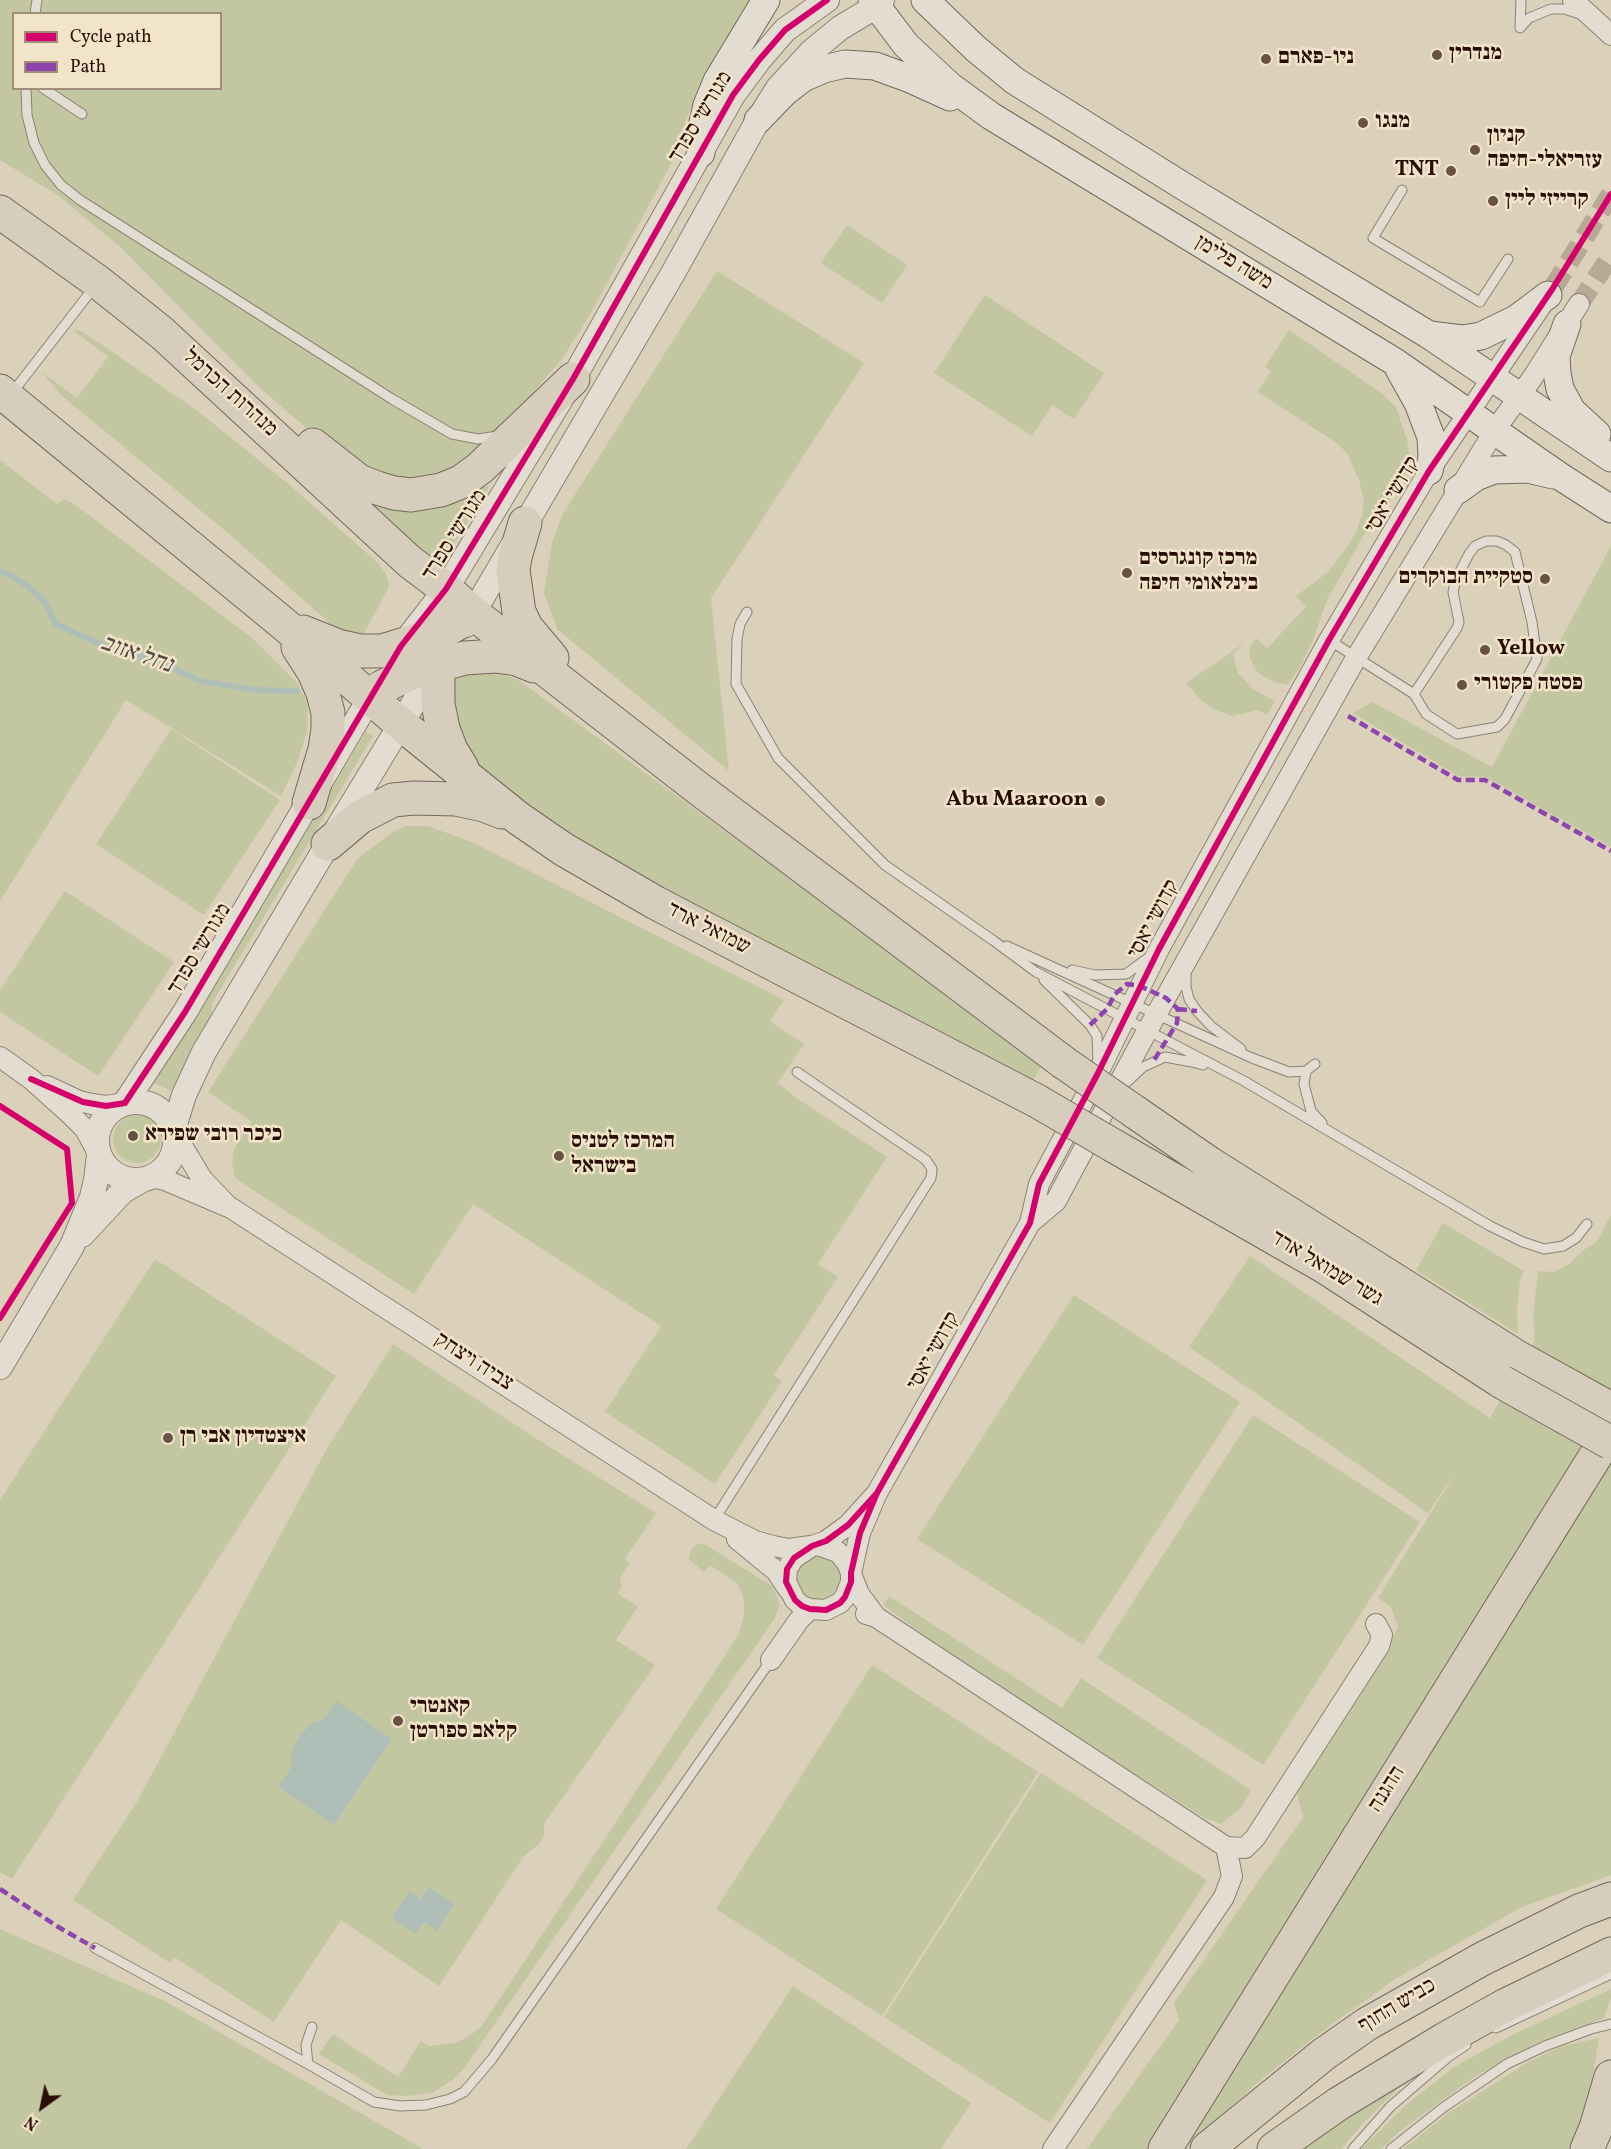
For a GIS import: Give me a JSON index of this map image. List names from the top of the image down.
{
  "streets": {
    "highway": [
      "מנהרות הכרמל",
      "שמואל ארד",
      "גשר שמואל ארד",
      "ההגנה",
      "כביש החוף"
    ],
    "main road": ["משה פלימן"],
    "street": ["מגורשי ספרד", "קדושי יאסי", "צביה ויצחק"]
  },
  "crossings": [
    ["מגורשי ספרד", "מנהרות הכרמל"],
    ["מגורשי ספרד", "שמואל ארד"],
    ["מגורשי ספרד", "צביה ויצחק"],
    ["משה פלימן", "קדושי יאסי"],
    ["קדושי יאסי", "גשר שמואל ארד"],
    ["קדושי יאסי", "צביה ויצחק"],
    ["שמואל ארד", "גשר שמואל ארד"]
  ],
  "water": ["נחל אזוב"],
  "places": [
    "מנדרין",
    "ניו-פארם",
    "מנגו",
    "קניון עזריאלי-חיפה",
    "TNT",
    "קרייזי ליין",
    "מרכז קונגרסים בינלאומי חיפה",
    "סטקיית הבוקרים",
    "Yellow",
    "פסטה פקטורי",
    "Abu Maaroon",
    "כיכר רובי שפירא",
    "המרכז לטניס בישראל",
    "איצטדיון אבי רן",
    "קאנטרי קלאב ספורטן"
  ],
  "legend": ["Cycle path", "Path"],
  "north": "bottom left"
}
